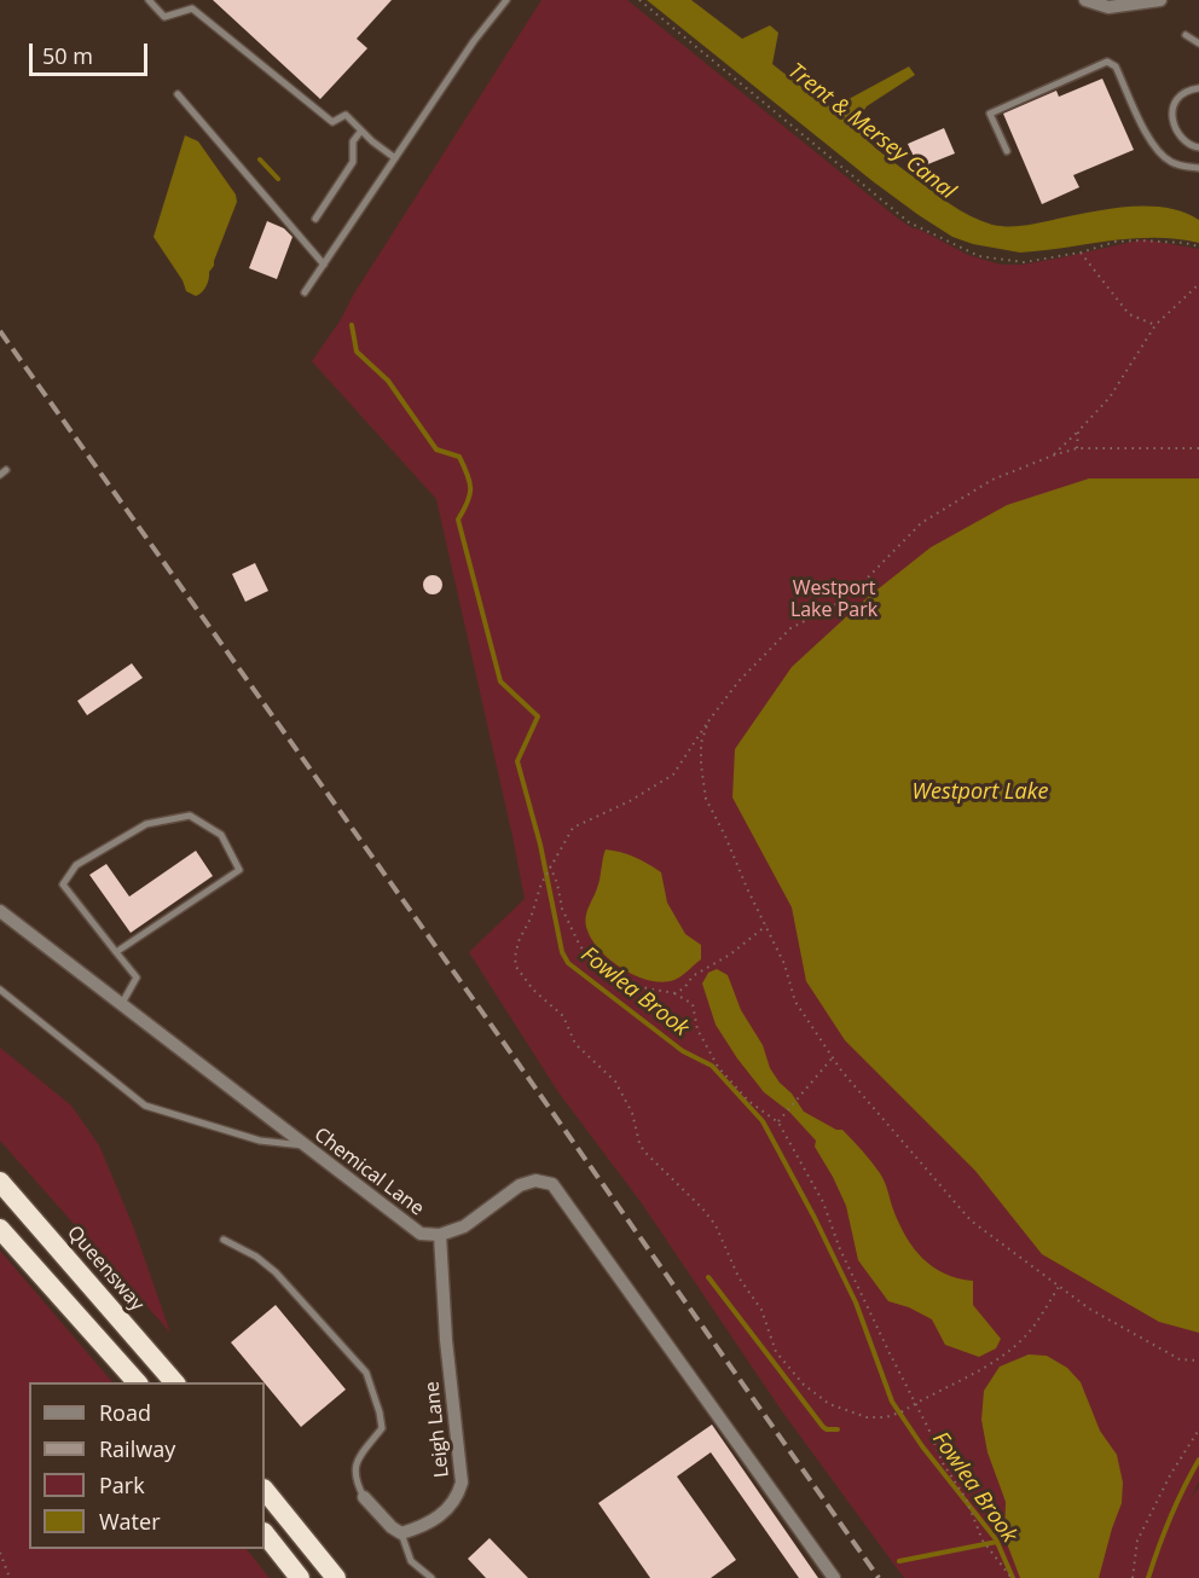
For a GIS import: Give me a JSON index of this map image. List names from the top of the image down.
{
  "streets": {
    "highway": ["Queensway"],
    "street": ["Chemical Lane", "Leigh Lane"]
  },
  "crossings": [
    ["Chemical Lane", "Leigh Lane"]
  ],
  "water": ["Trent & Mersey Canal", "Westport Lake", "Fowlea Brook"],
  "parks": ["Westport Lake Park"],
  "legend": [
    "Road",
    "Railway",
    "Park",
    "Water"
  ],
  "scale_bar": "50 m"
}
